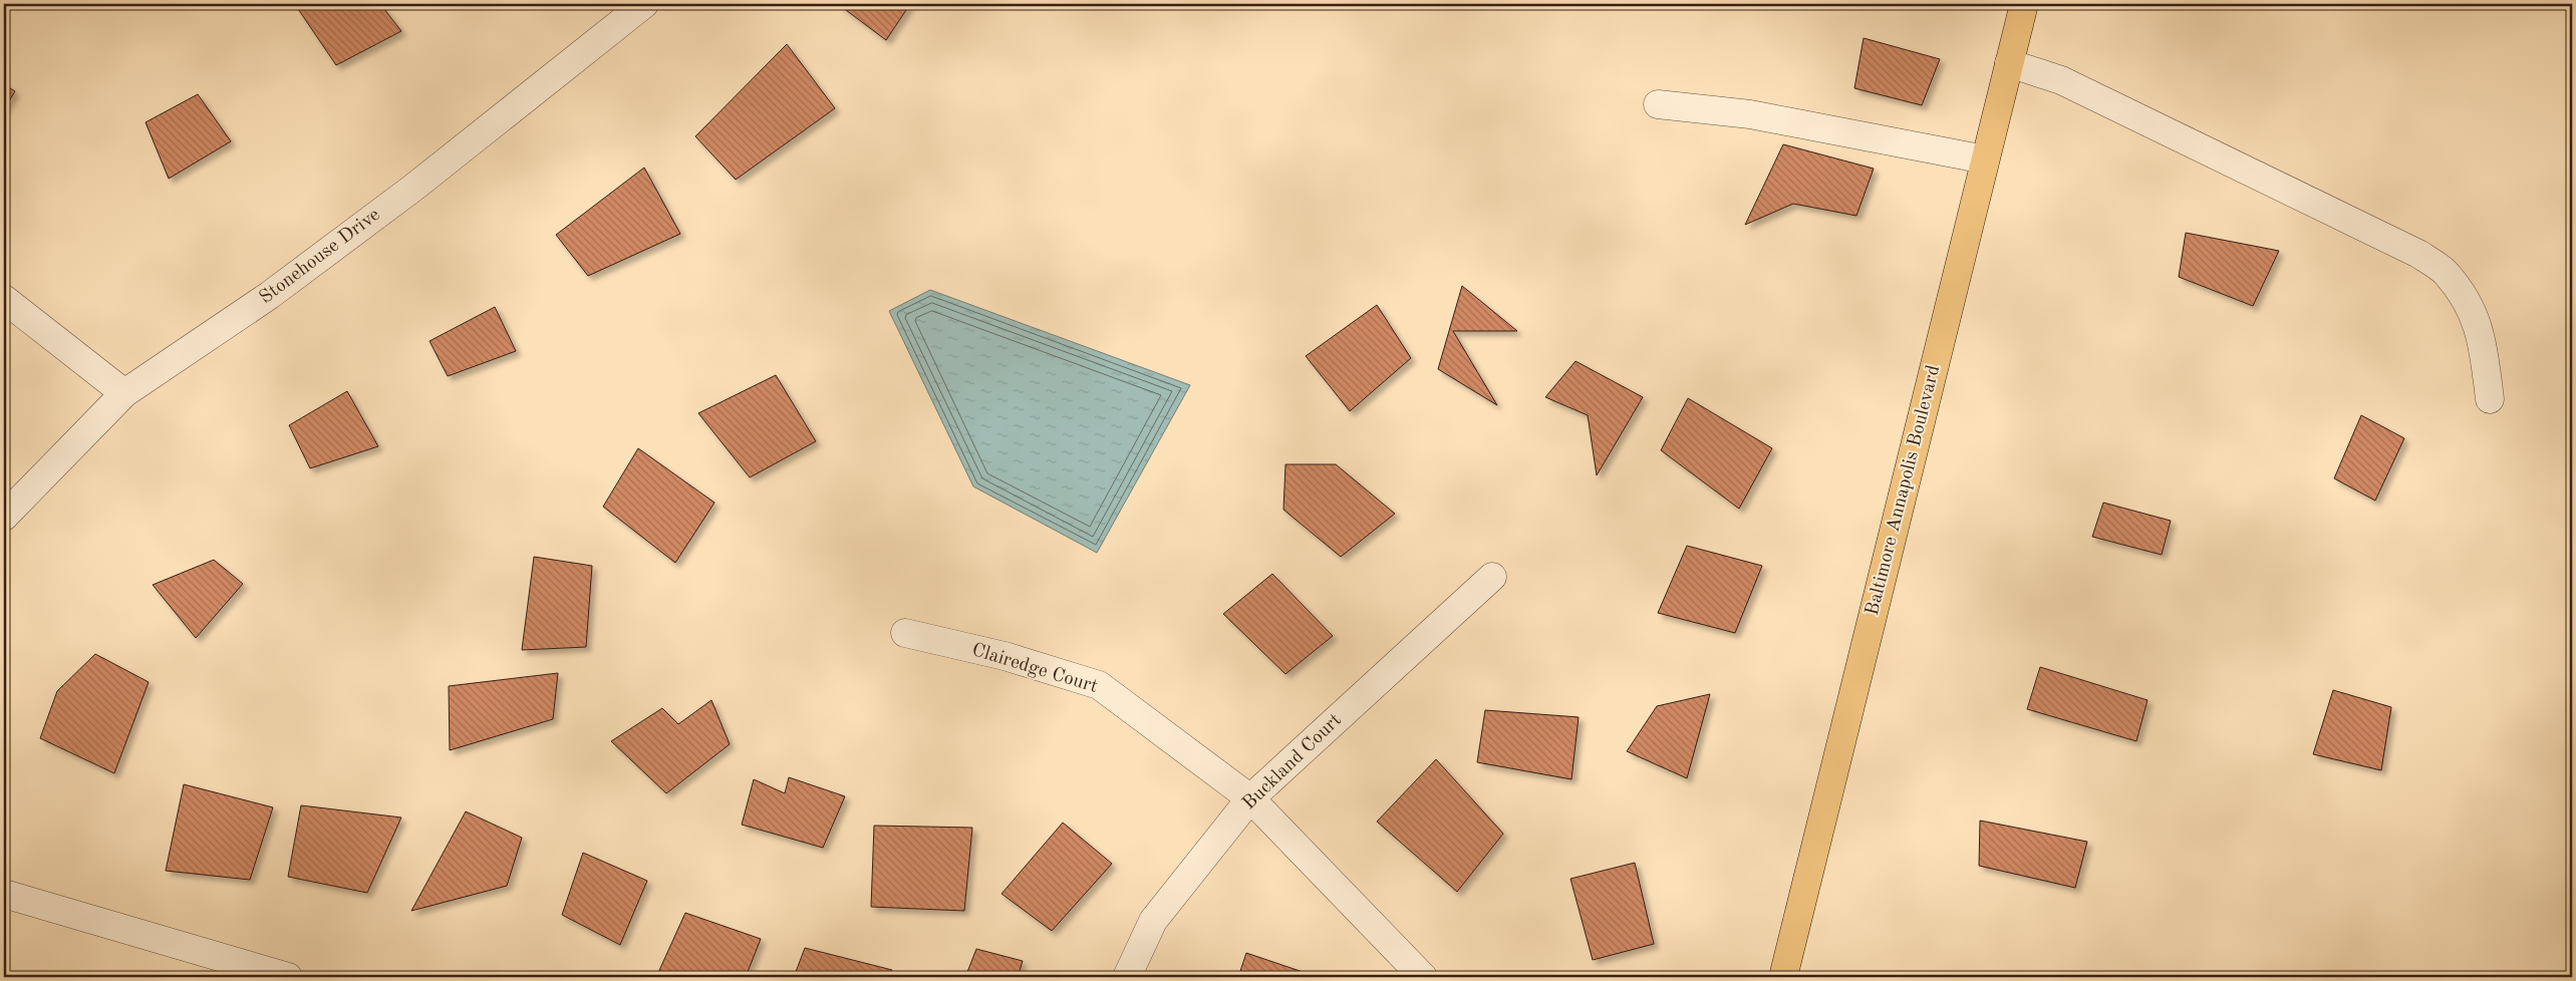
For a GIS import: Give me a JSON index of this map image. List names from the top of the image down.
{
  "streets": {
    "main road": ["Baltimore Annapolis Boulevard"],
    "street": ["Stonehouse Drive", "Clairedge Court", "Buckland Court"]
  },
  "crossings": [
    ["Clairedge Court", "Buckland Court"]
  ]
}
